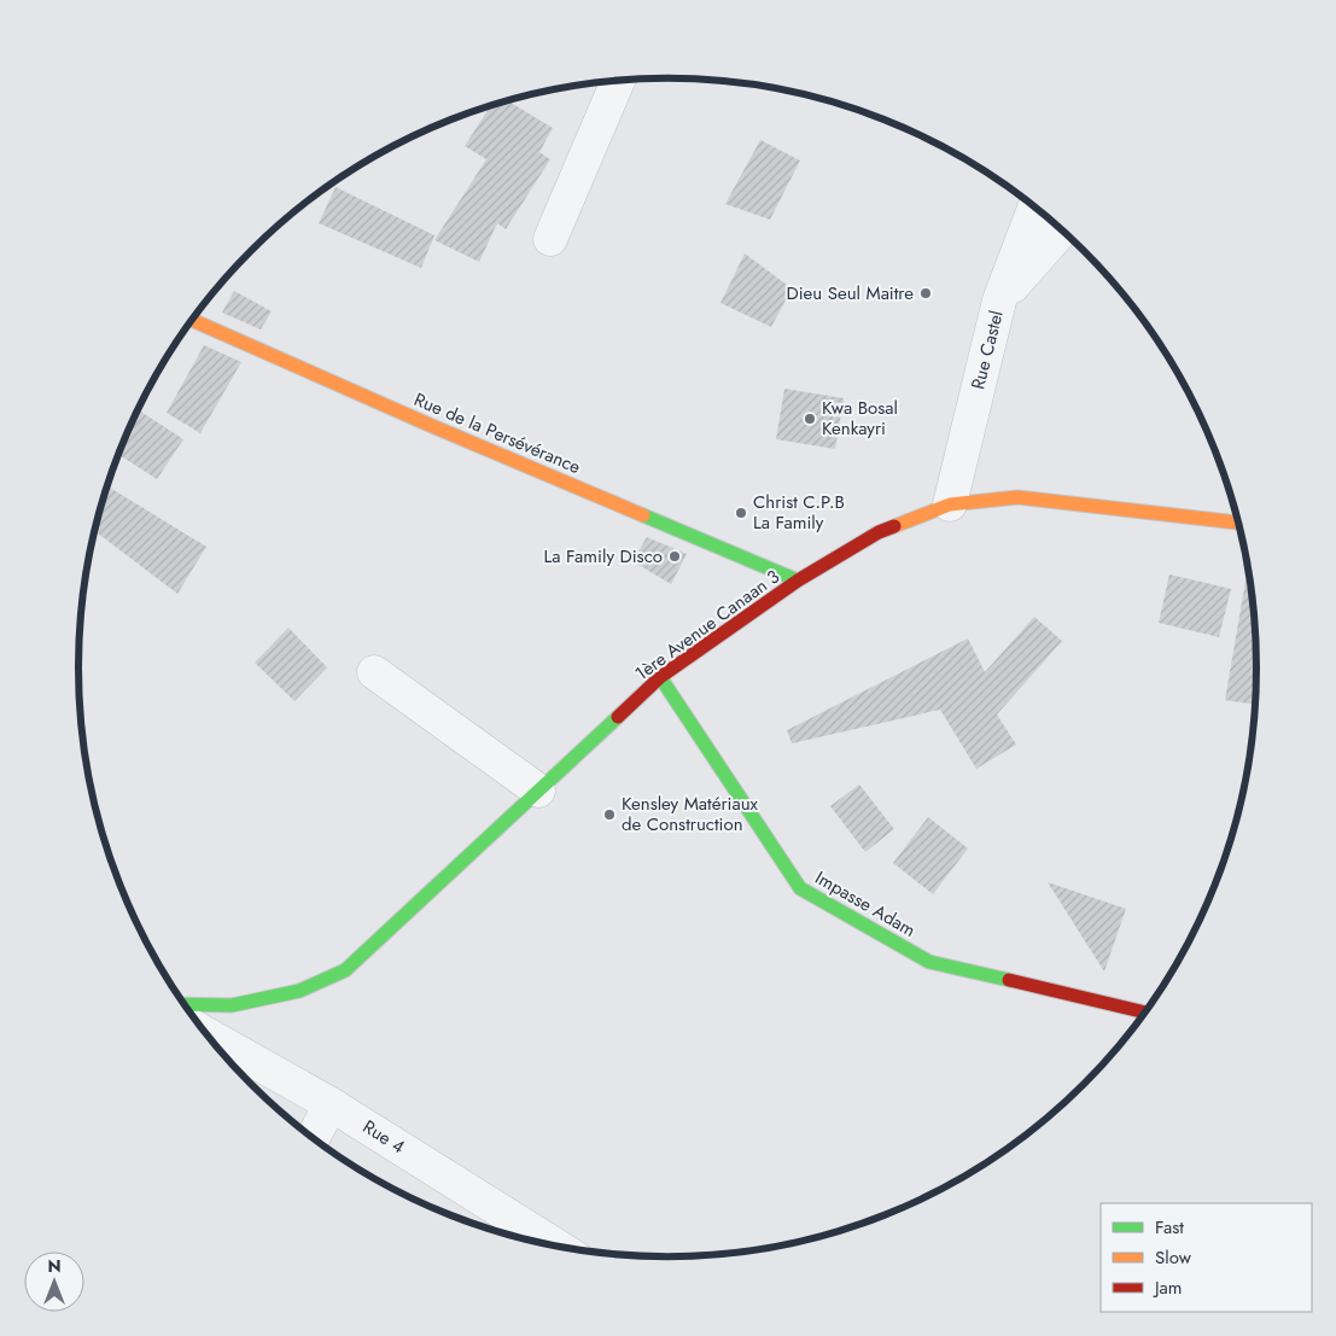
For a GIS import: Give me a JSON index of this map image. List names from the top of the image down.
{
  "streets": {
    "street": [
      "Rue Castel",
      "Rue de la Persévérance",
      "1ère Avenue Canaan 3",
      "Impasse Adam",
      "Rue 4"
    ]
  },
  "crossings": [
    ["Rue Castel", "1ère Avenue Canaan 3"],
    ["Rue de la Persévérance", "1ère Avenue Canaan 3"],
    ["1ère Avenue Canaan 3", "Impasse Adam"]
  ],
  "places": [
    "Dieu Seul Maitre",
    "Kwa Bosal Kenkayri",
    "Christ C.P.B La Family",
    "La Family Disco",
    "Kensley Matériaux de Construction"
  ],
  "legend": ["Fast", "Slow", "Jam"],
  "north": "top"
}
